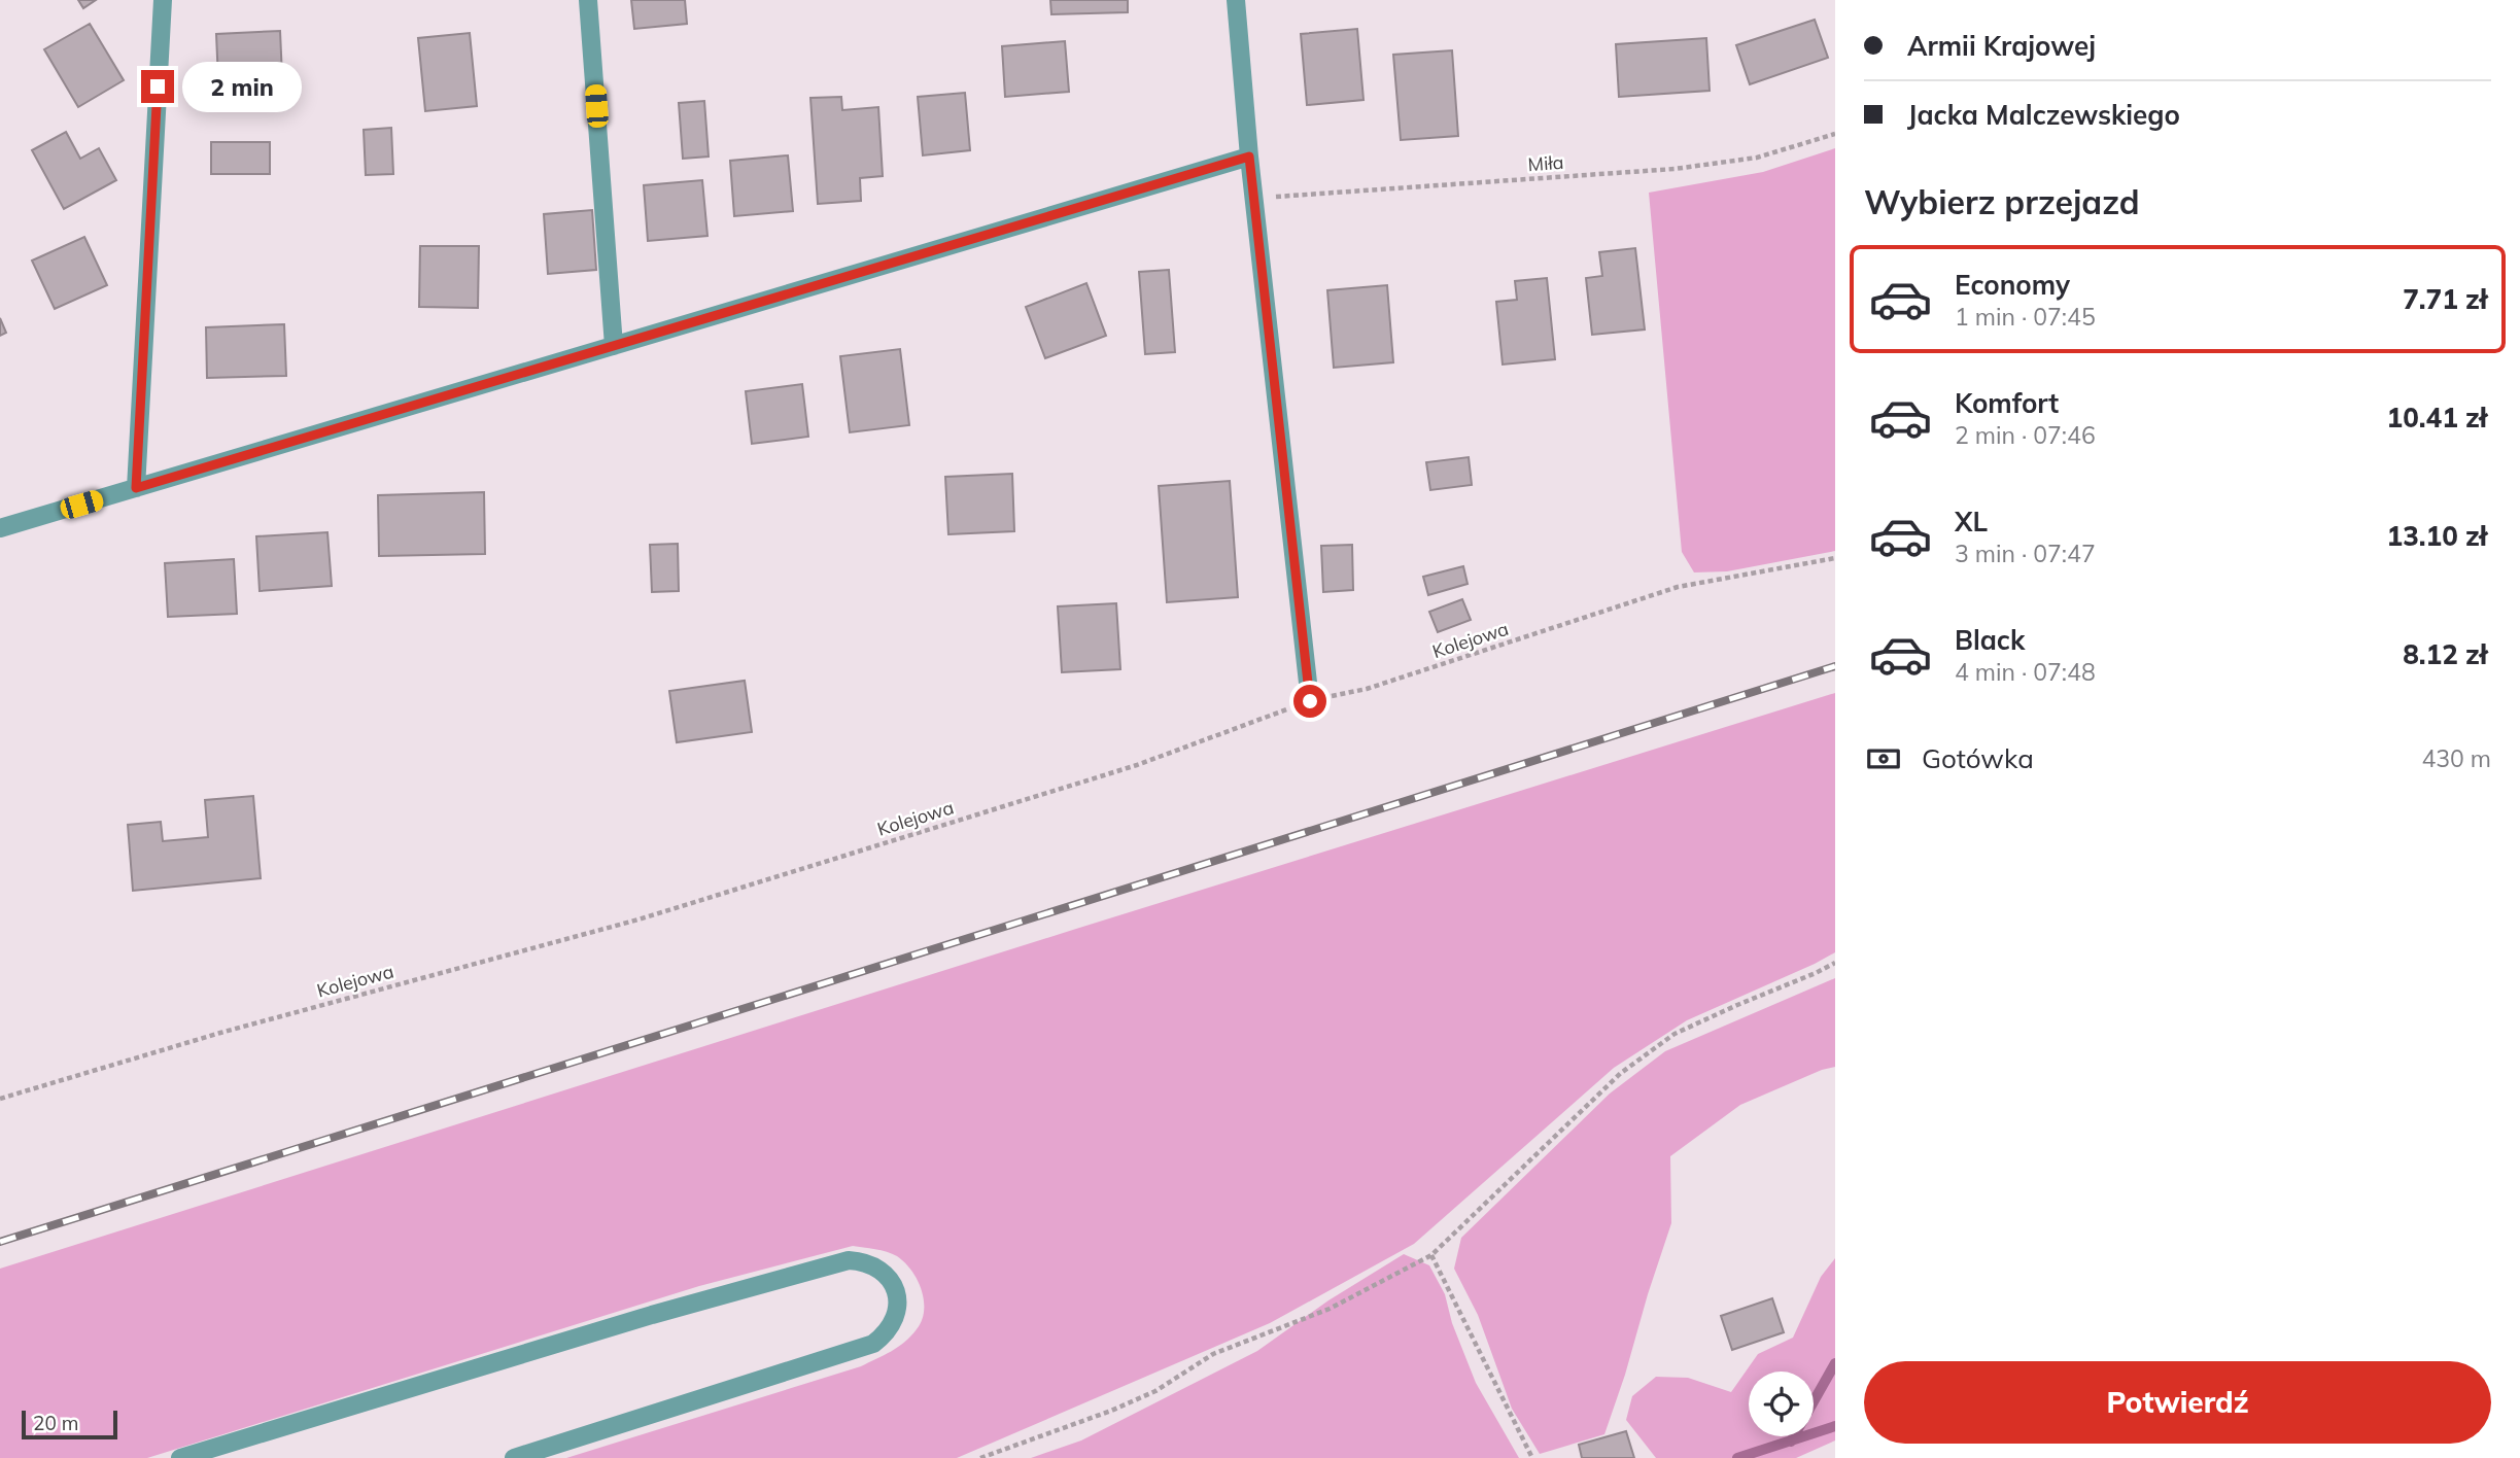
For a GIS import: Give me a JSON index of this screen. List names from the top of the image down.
{
  "streets": {
    "path": ["Miła", "Kolejowa"]
  },
  "scale_bar": "20 m",
  "page": {
    "banner": ["Armii Krajowej", "Jacka Malczewskiego"],
    "bubble": "2 min",
    "heading": "Wybierz przejazd",
    "list": [
      {
        "name": "Economy",
        "note": "1 min · 07:45",
        "value": "7.71 zł"
      },
      {
        "name": "Komfort",
        "note": "2 min · 07:46",
        "value": "10.41 zł"
      },
      {
        "name": "XL",
        "note": "3 min · 07:47",
        "value": "13.10 zł"
      },
      {
        "name": "Black",
        "note": "4 min · 07:48",
        "value": "8.12 zł"
      }
    ],
    "pay": ["Gotówka", "430 m"],
    "buttons": "Potwierdź",
    "scale": "20 m"
  }
}
